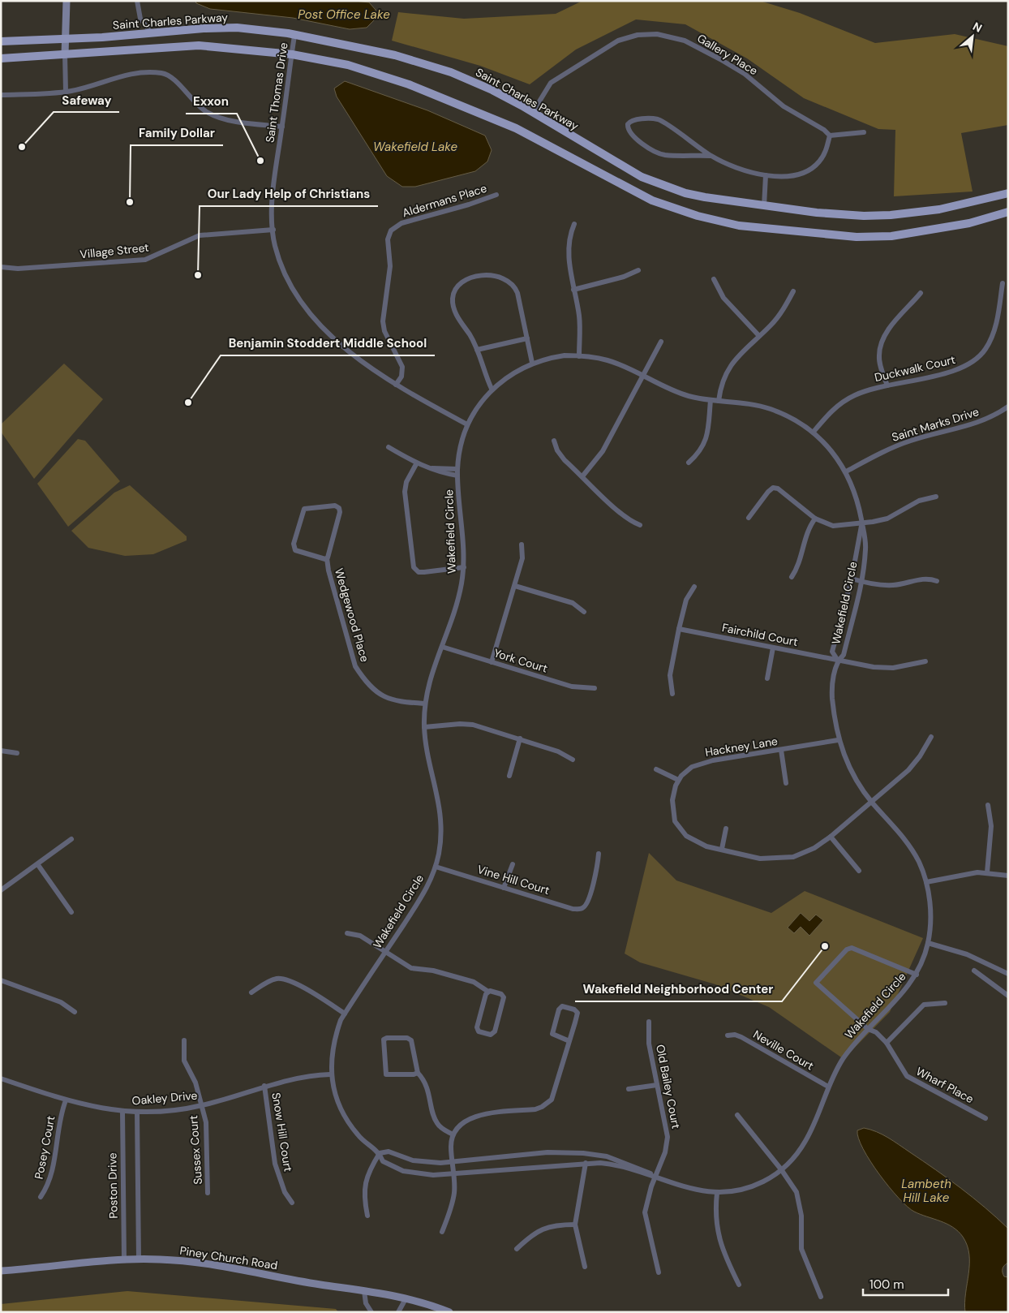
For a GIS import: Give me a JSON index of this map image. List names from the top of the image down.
{
  "streets": {
    "main road": ["Saint Charles Parkway"],
    "street": [
      "Gallery Place",
      "Saint Thomas Drive",
      "Aldermans Place",
      "Village Street",
      "Duckwalk Court",
      "Saint Marks Drive",
      "Wakefield Circle",
      "Wedgewood Place",
      "Fairchild Court",
      "York Court",
      "Hackney Lane",
      "Vine Hill Court",
      "Neville Court",
      "Wharf Place",
      "Old Bailey Court",
      "Oakley Drive",
      "Snow Hill Court",
      "Posey Court",
      "Sussex Court",
      "Poston Drive",
      "Piney Church Road"
    ]
  },
  "crossings": [
    ["Saint Charles Parkway", "Gallery Place"],
    ["Saint Charles Parkway", "Saint Thomas Drive"],
    ["Saint Thomas Drive", "Aldermans Place"],
    ["Saint Thomas Drive", "Village Street"],
    ["Saint Thomas Drive", "Wakefield Circle"],
    ["Duckwalk Court", "Wakefield Circle"],
    ["Saint Marks Drive", "Wakefield Circle"],
    ["Wakefield Circle", "Wedgewood Place"],
    ["Wakefield Circle", "Fairchild Court"],
    ["Wakefield Circle", "York Court"],
    ["Wakefield Circle", "Hackney Lane"],
    ["Wakefield Circle", "Vine Hill Court"],
    ["Wakefield Circle", "Neville Court"],
    ["Wakefield Circle", "Wharf Place"],
    ["Wakefield Circle", "Old Bailey Court"],
    ["Wakefield Circle", "Oakley Drive"],
    ["Oakley Drive", "Snow Hill Court"],
    ["Oakley Drive", "Posey Court"],
    ["Oakley Drive", "Sussex Court"],
    ["Oakley Drive", "Poston Drive"],
    ["Poston Drive", "Piney Church Road"]
  ],
  "water": ["Post Office Lake", "Wakefield Lake", "Lambeth Hill Lake"],
  "places": [
    "Safeway",
    "Exxon",
    "Family Dollar",
    "Our Lady Help of Christians",
    "Benjamin Stoddert Middle School",
    "Wakefield Neighborhood Center"
  ],
  "scale_bar": "100 m",
  "north": "top right"
}
